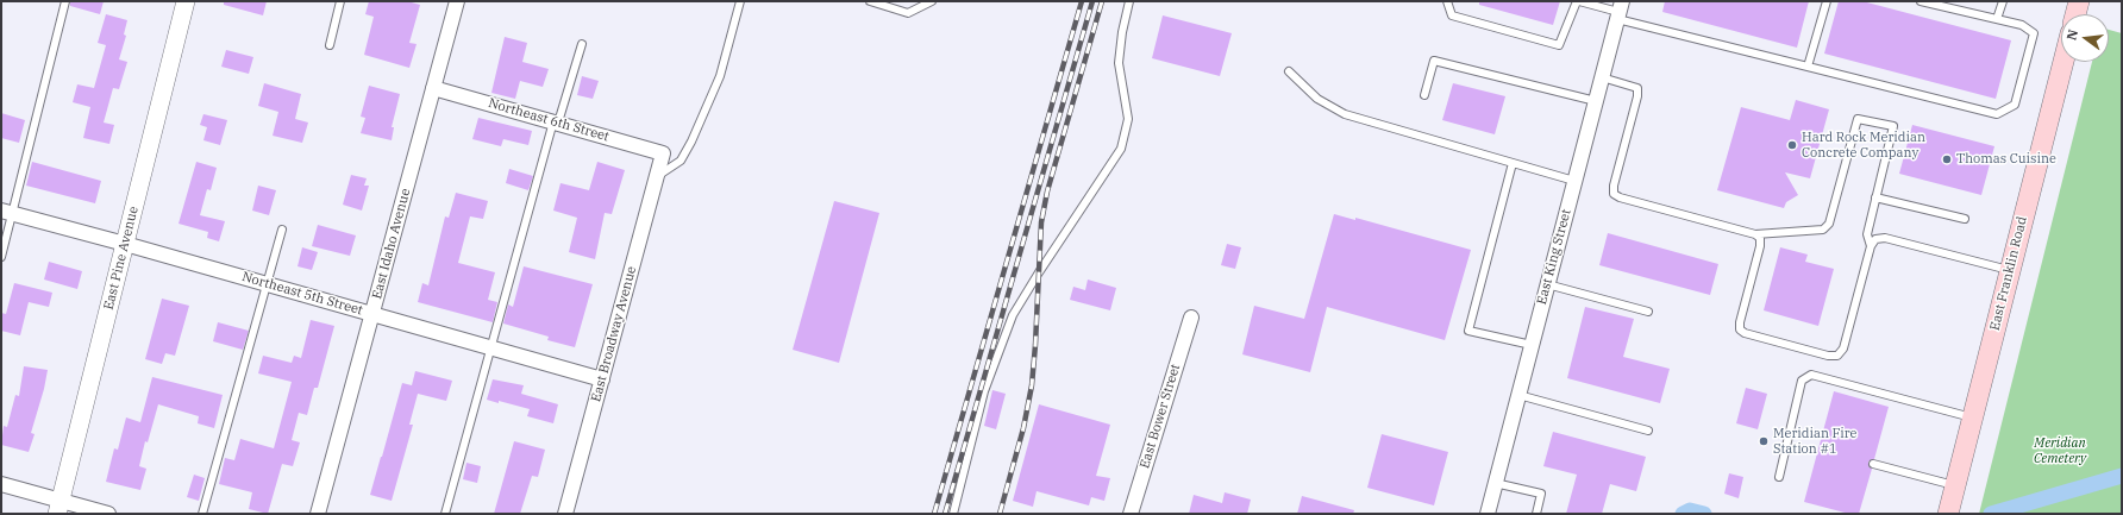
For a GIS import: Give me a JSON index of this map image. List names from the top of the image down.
{
  "streets": {
    "main road": ["East Franklin Road"],
    "street": [
      "Northeast 6th Street",
      "East Idaho Avenue",
      "East King Street",
      "East Pine Avenue",
      "Northeast 5th Street",
      "East Broadway Avenue",
      "East Bower Street"
    ]
  },
  "crossings": [
    ["Northeast 6th Street", "East Idaho Avenue"],
    ["Northeast 6th Street", "East Broadway Avenue"],
    ["East Idaho Avenue", "Northeast 5th Street"],
    ["East Pine Avenue", "Northeast 5th Street"],
    ["Northeast 5th Street", "East Broadway Avenue"]
  ],
  "parks": ["Meridian Cemetery"],
  "places": ["Hard Rock Meridian Concrete Company", "Thomas Cuisine", "Meridian Fire Station #1"],
  "north": "left"
}
